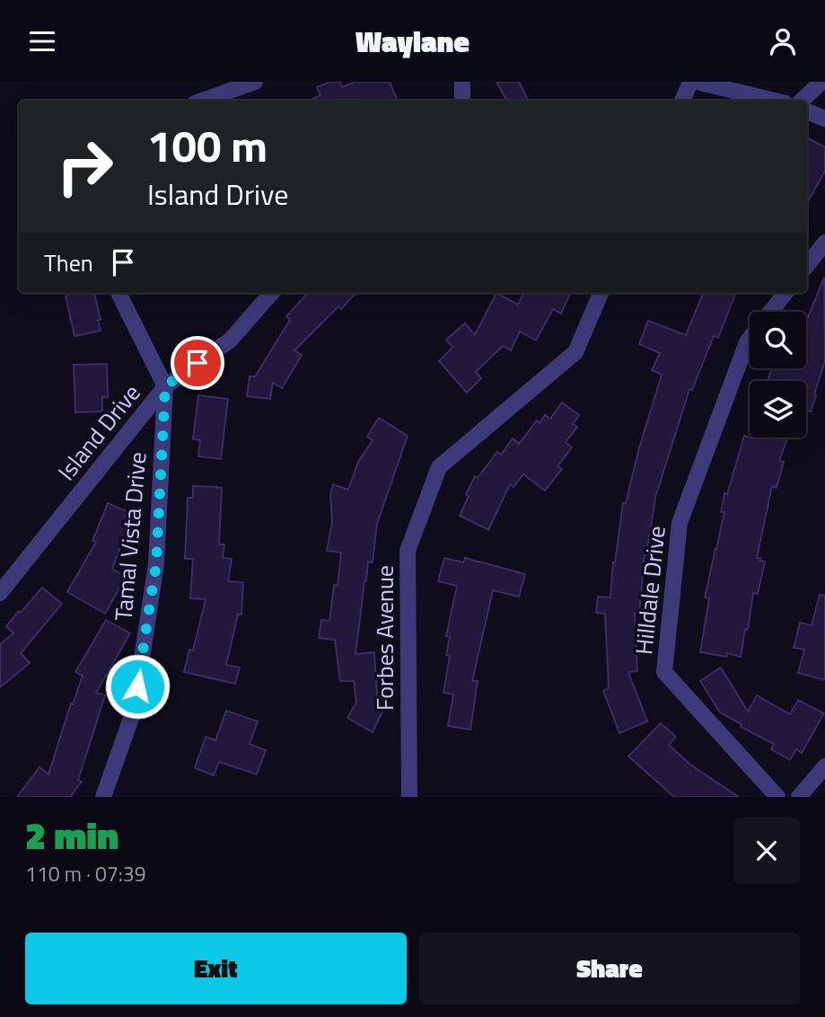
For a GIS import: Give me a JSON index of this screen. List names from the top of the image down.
{
  "streets": {
    "street": [
      "Island Drive",
      "Tamal Vista Drive",
      "Hilldale Drive",
      "Forbes Avenue"
    ]
  },
  "crossings": [
    ["Island Drive", "Tamal Vista Drive"]
  ],
  "page": {
    "header": "Waylane",
    "turn": ["100 m", "Island Drive"],
    "then": "Then",
    "heading": ["2 min", "110 m · 07:39"],
    "buttons": ["Exit", "Share"]
  }
}
